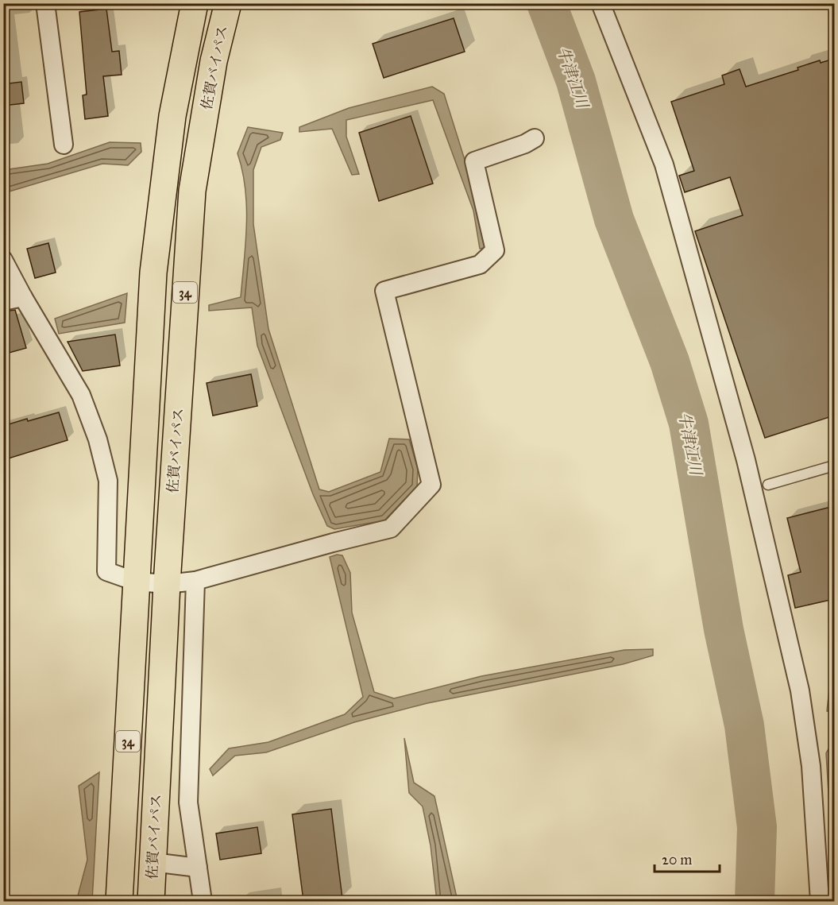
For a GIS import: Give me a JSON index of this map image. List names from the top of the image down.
{
  "streets": {
    "highway": ["佐賀バイパス", "34"]
  },
  "water": ["牛津江川"],
  "scale_bar": "20 m"
}
